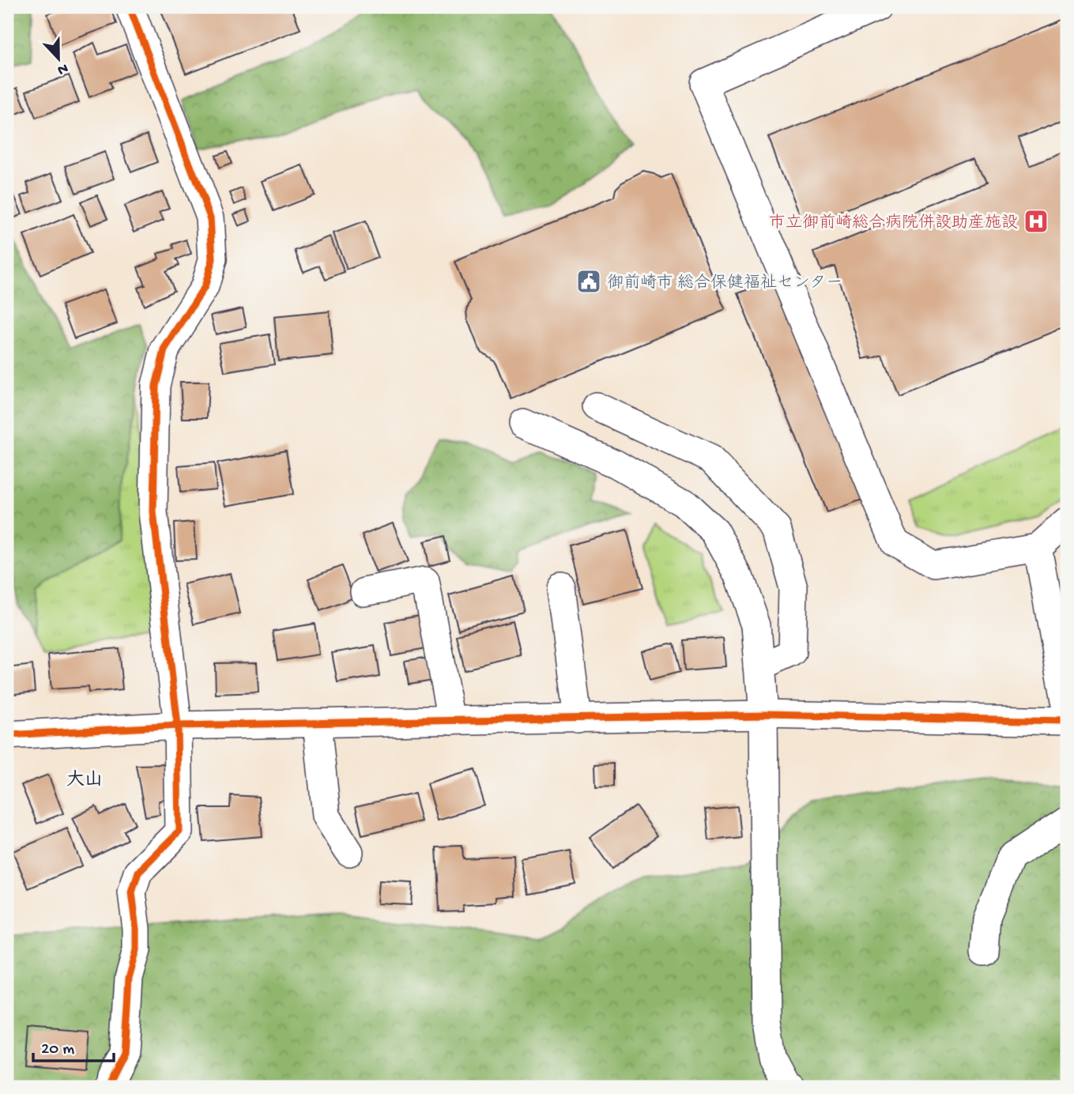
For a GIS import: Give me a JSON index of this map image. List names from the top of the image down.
{
  "districts": ["大山"],
  "places": {
    "hospital": ["市立御前崎総合病院併設助産施設"],
    "public building": ["御前崎市 総合保健福祉センター"]
  },
  "scale_bar": "20 m",
  "north": "bottom"
}
